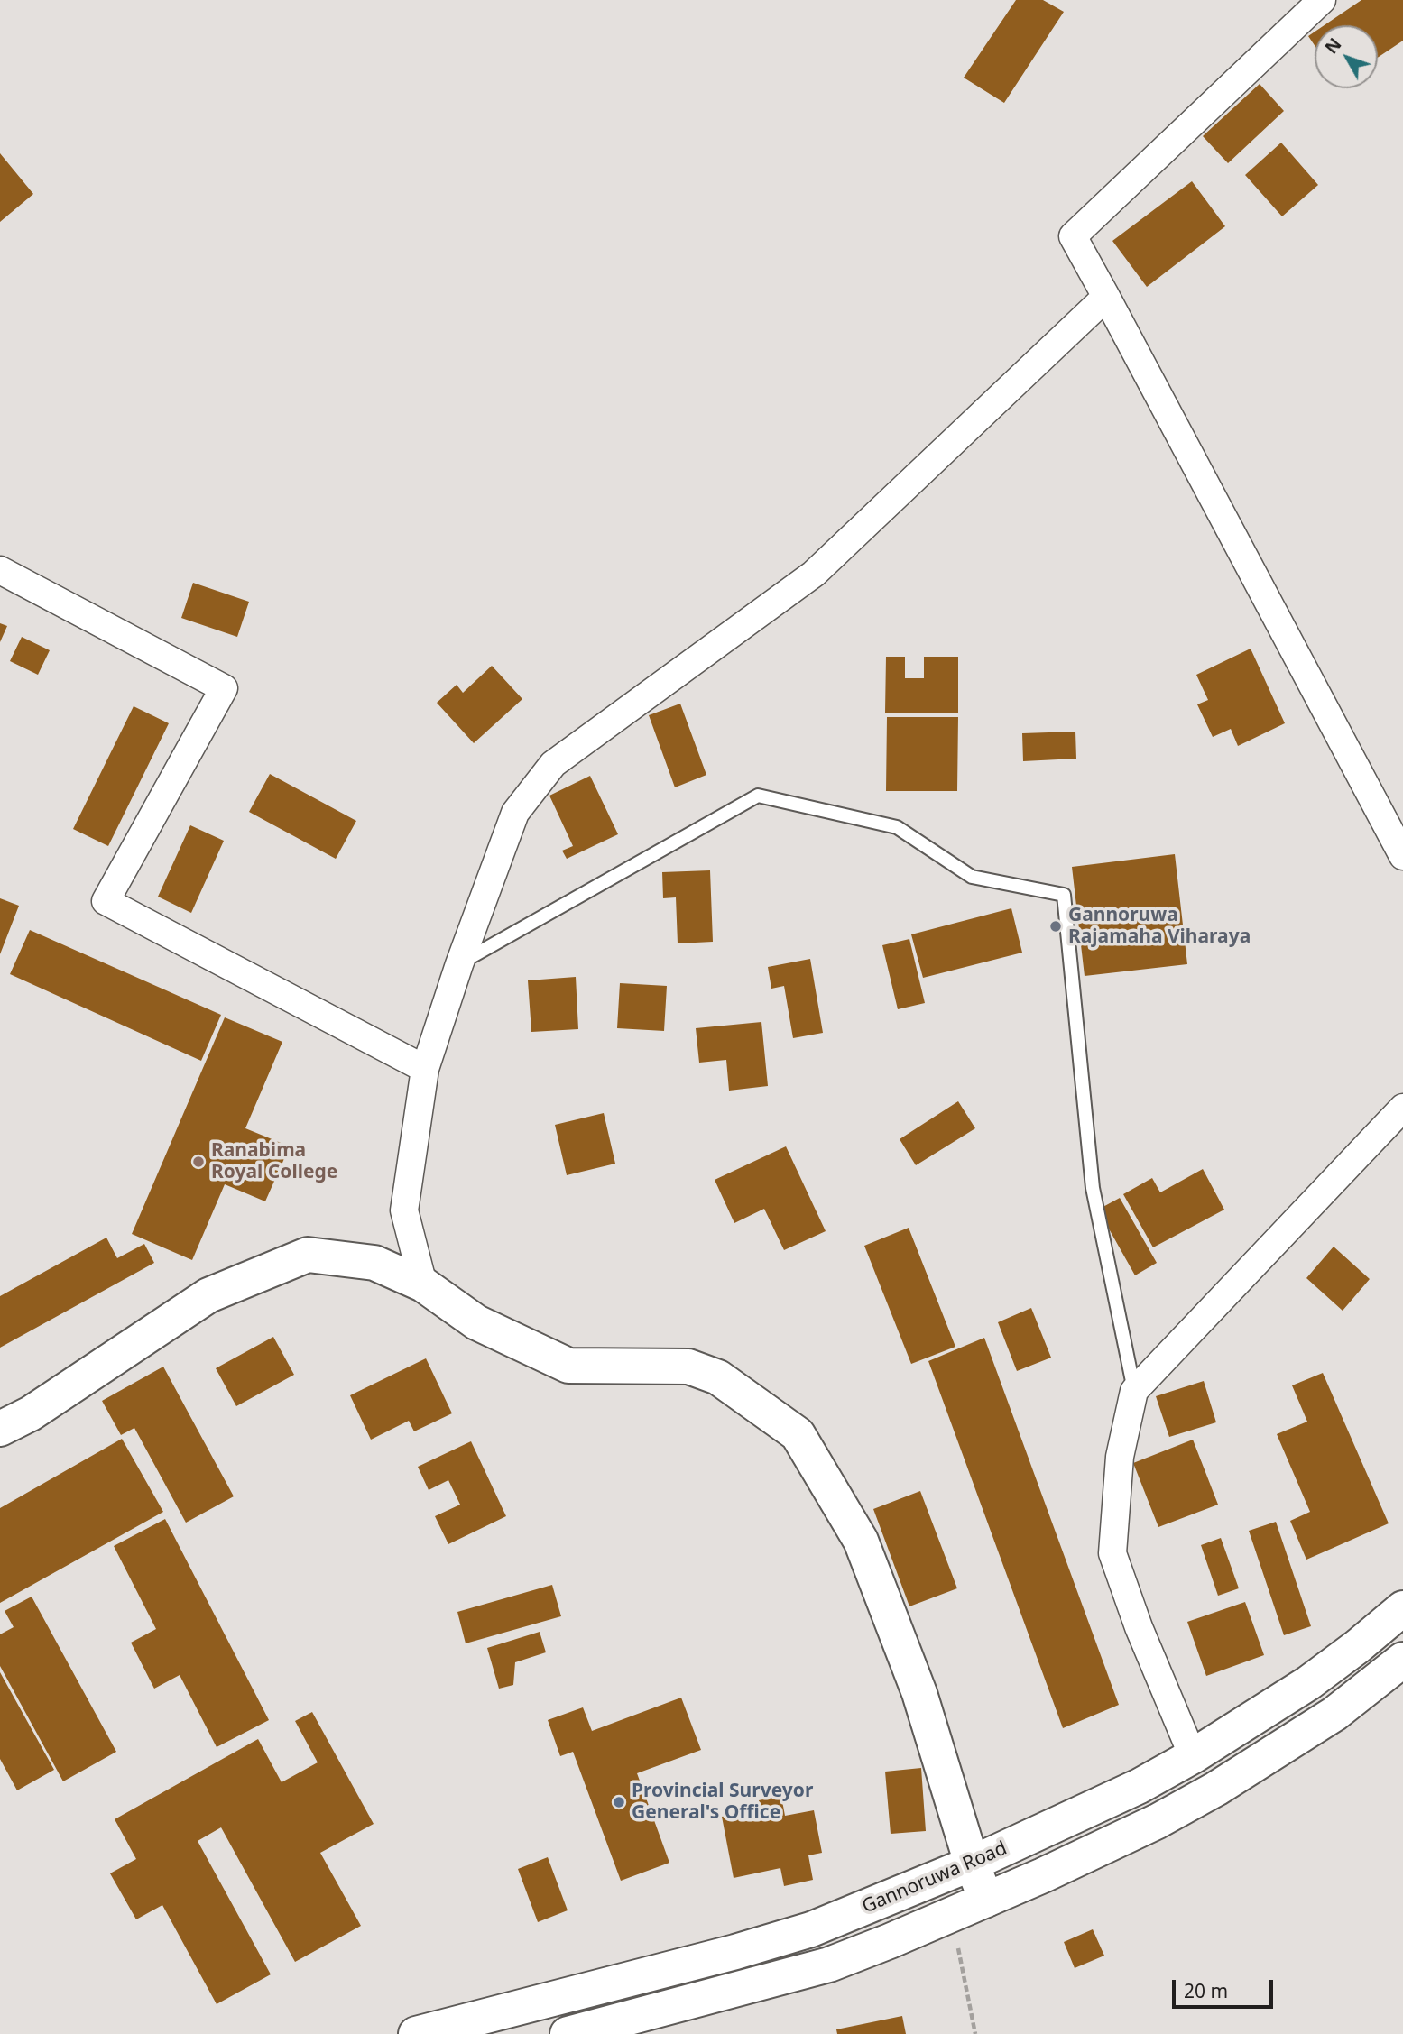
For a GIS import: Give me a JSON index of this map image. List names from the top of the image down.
{
  "streets": {
    "main road": ["Gannoruwa Road"]
  },
  "places": ["Gannoruwa Rajamaha Viharaya", "Ranabima Royal College", "Provincial Surveyor General's Office"],
  "scale_bar": "20 m",
  "north": "top left"
}
